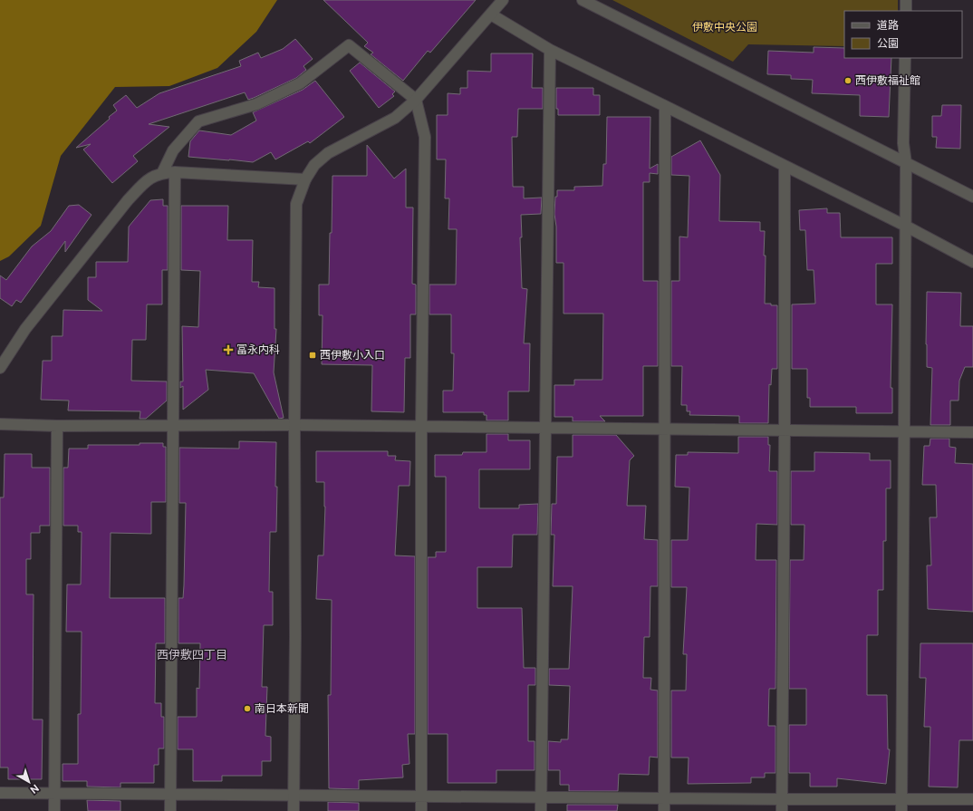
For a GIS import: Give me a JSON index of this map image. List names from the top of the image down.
{
  "districts": ["西伊敷四丁目"],
  "parks": ["伊敷中央公園"],
  "places": {
    "other": ["西伊敷福祉館", "南日本新聞"],
    "health": ["冨永内科"],
    "transit": ["西伊敷小入口"]
  },
  "legend": ["道路", "公園"],
  "north": "bottom right"
}
